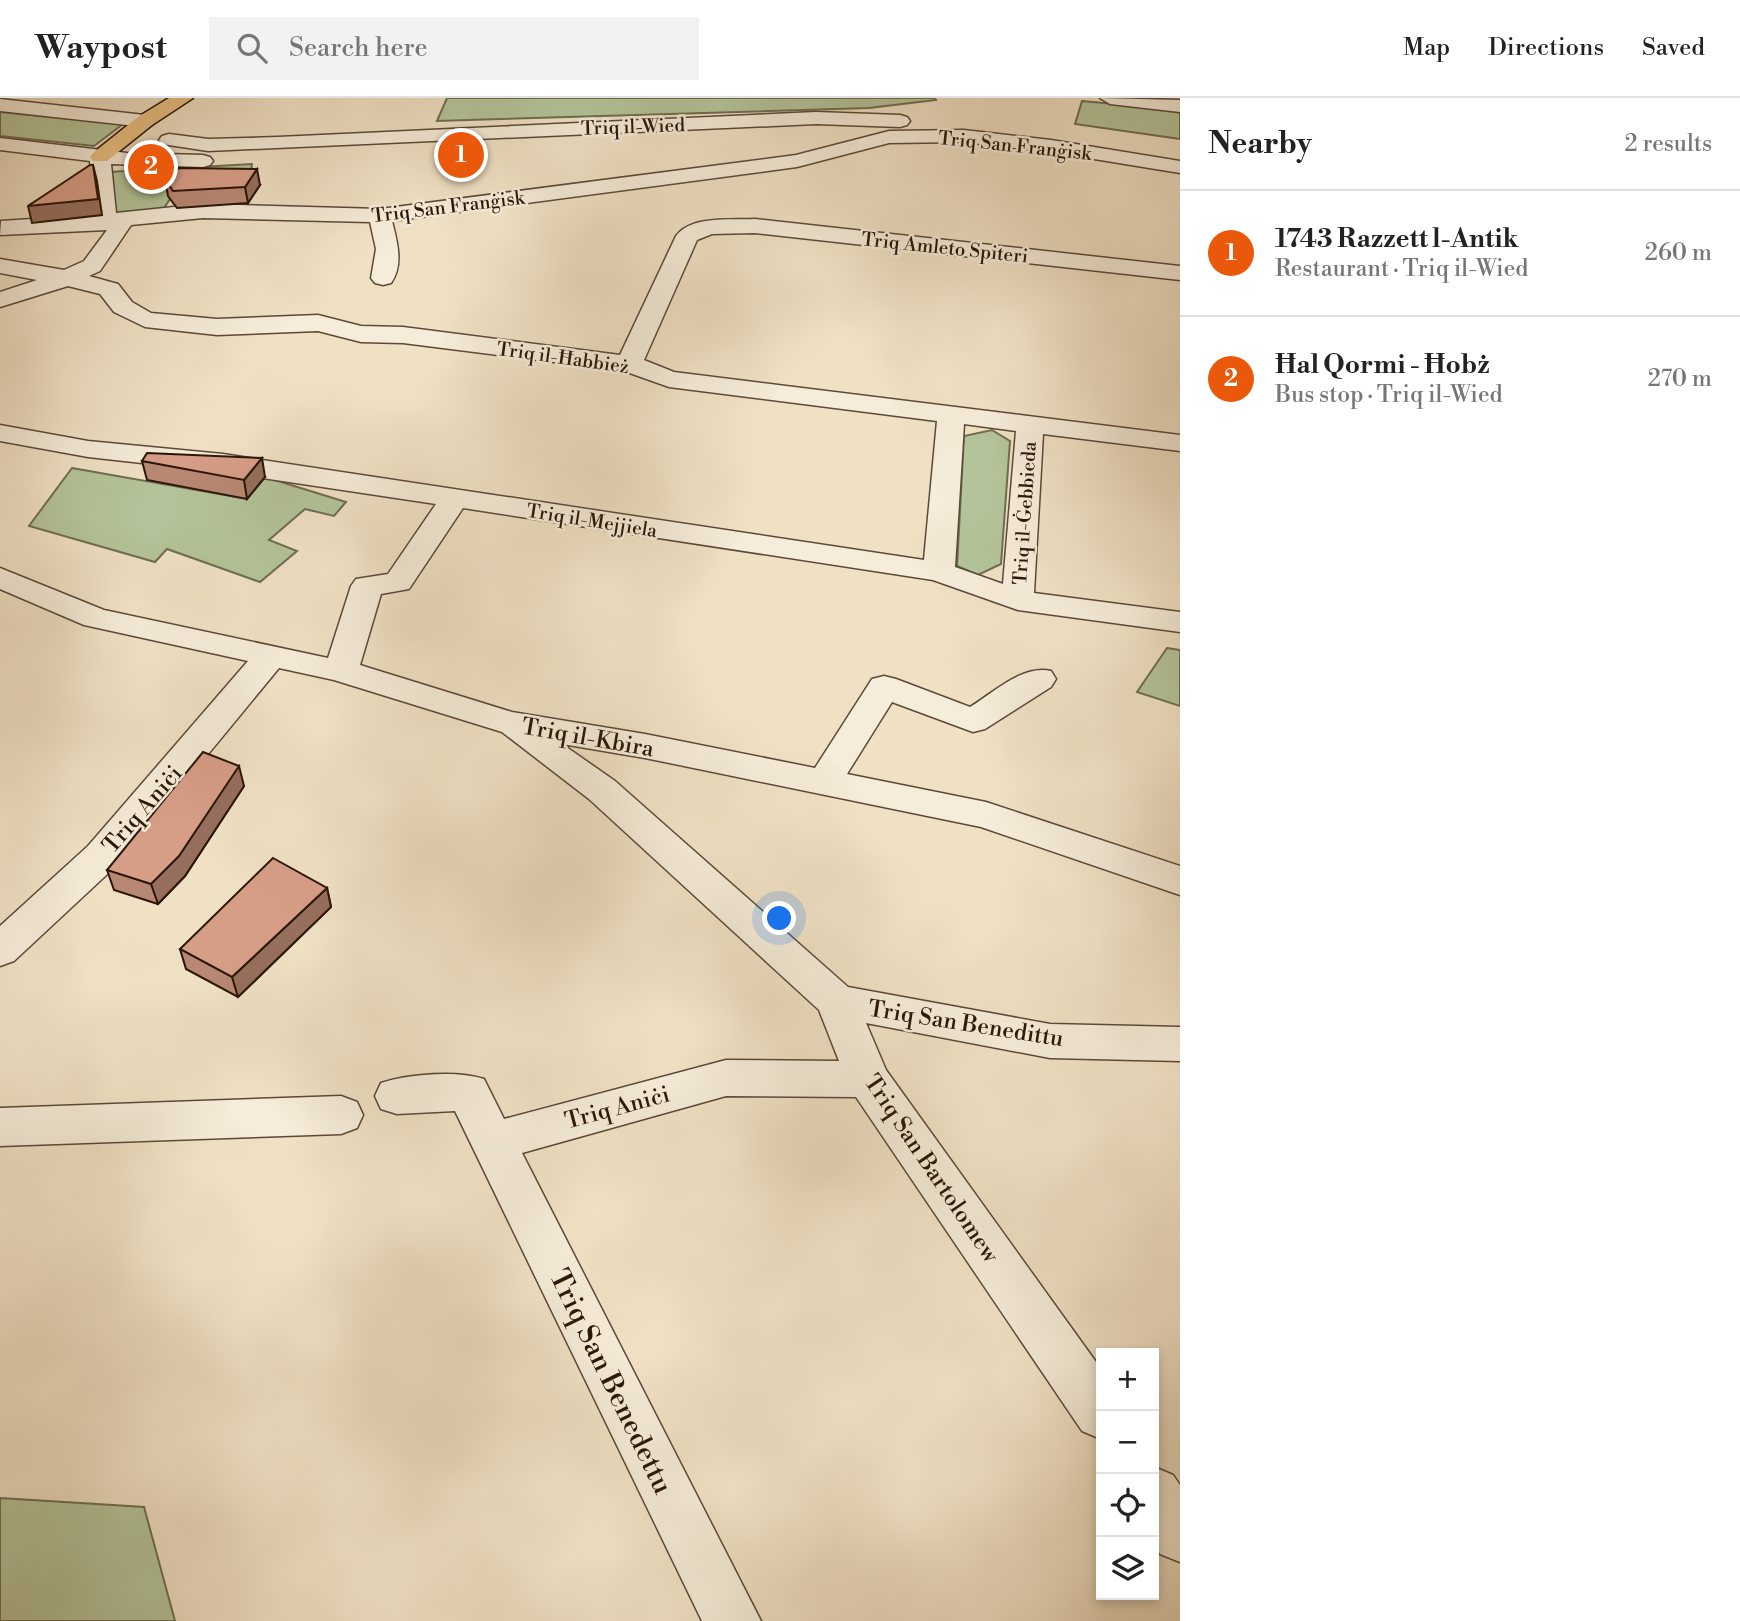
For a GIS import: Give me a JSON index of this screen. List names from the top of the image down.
{
  "streets": {
    "street": [
      "Triq il-Wied",
      "Triq San Franġisk",
      "Triq Amleto Spiteri",
      "Triq il-Ħabbież",
      "Triq il-Ġebbieda",
      "Triq il-Mejjiela",
      "Triq il-Kbira",
      "Triq Aniċi",
      "Triq San Benedittu",
      "Triq San Bartolomew",
      "Triq San Benedettu"
    ]
  },
  "crossings": [
    ["Triq il-Wied", "Triq San Franġisk"],
    ["Triq il-Ħabbież", "Triq il-Ġebbieda"],
    ["Triq il-Ġebbieda", "Triq il-Mejjiela"],
    ["Triq il-Kbira", "Triq Aniċi"],
    ["Triq il-Kbira", "Triq San Bartolomew"],
    ["Triq Aniċi", "Triq San Bartolomew"],
    ["Triq Aniċi", "Triq San Benedettu"],
    ["Triq San Benedittu", "Triq San Bartolomew"]
  ],
  "page": {
    "header": "Waypost",
    "search": "Search here",
    "nav": ["Map", "Directions", "Saved"],
    "heading": ["Nearby", "2 results"],
    "pins": ["1", "2"],
    "list": [
      {
        "mark": "1",
        "name": "1743 Razzett l-Antik",
        "note": "Restaurant · Triq il-Wied",
        "value": "260 m"
      },
      {
        "mark": "2",
        "name": "Ħal Qormi - Ħobż",
        "note": "Bus stop · Triq il-Wied",
        "value": "270 m"
      }
    ],
    "map_buttons": ["+", "−"]
  }
}
